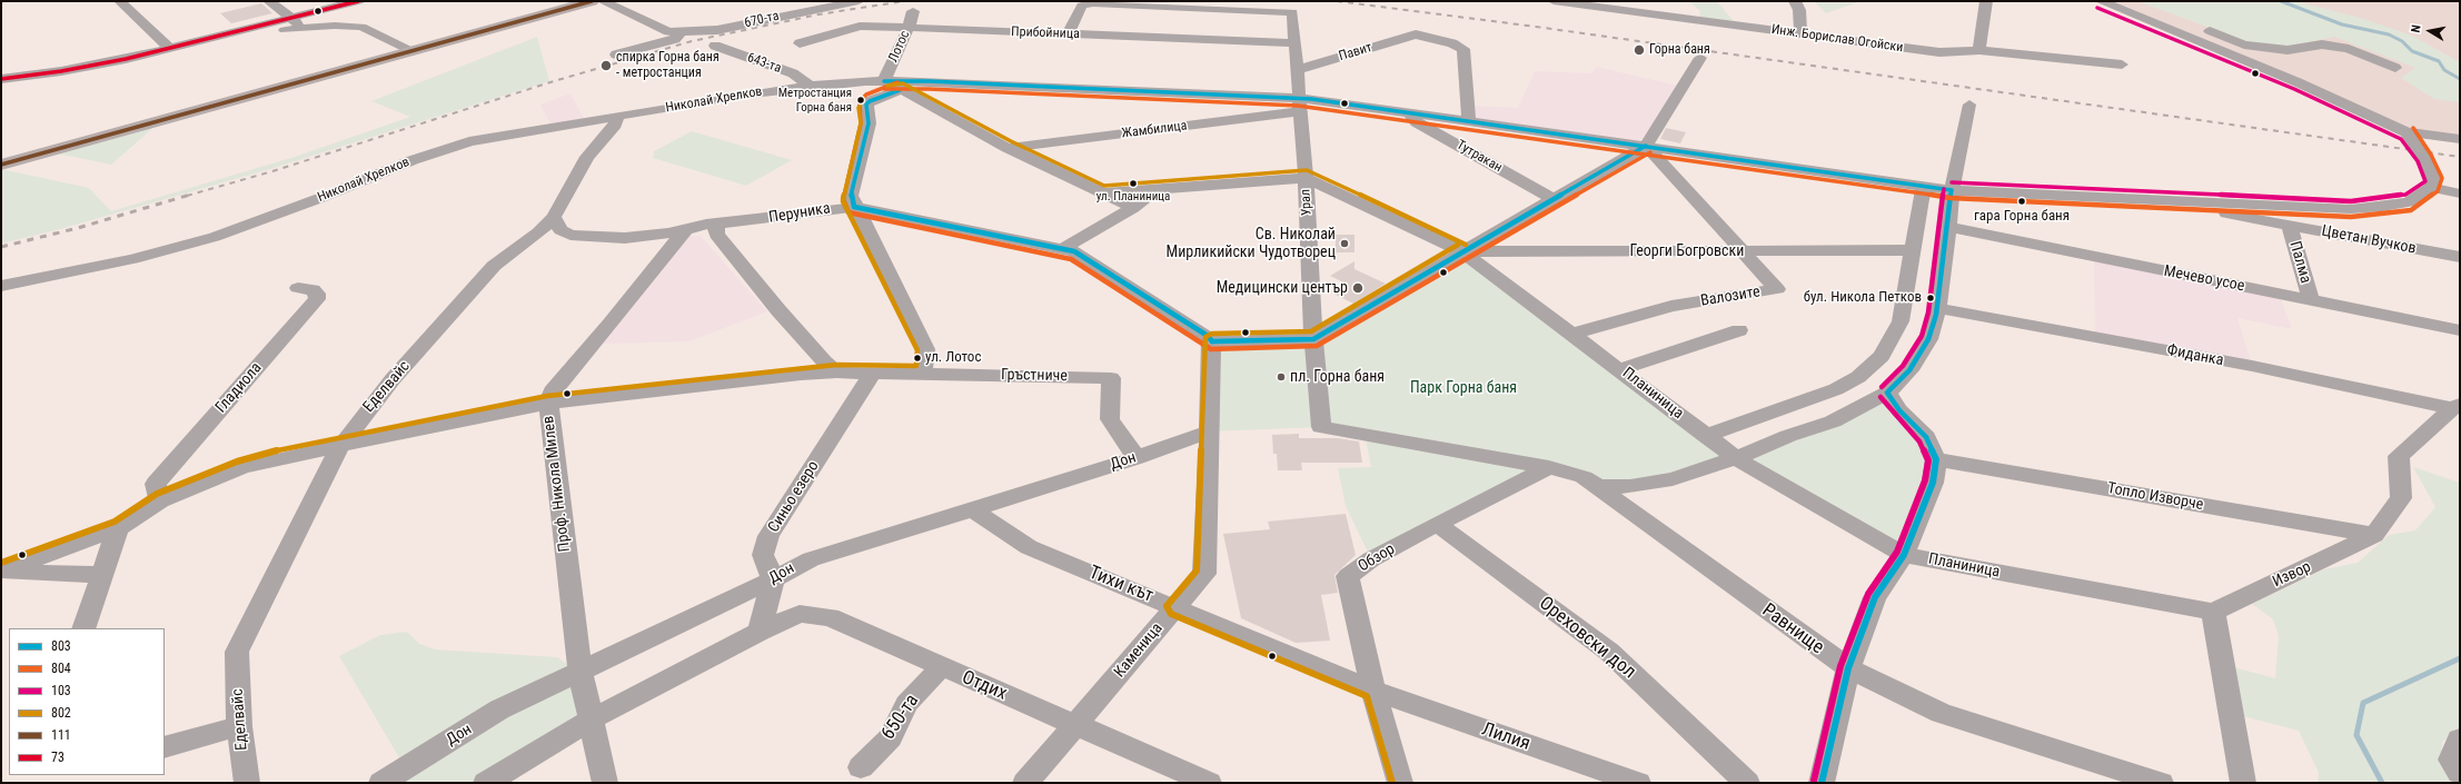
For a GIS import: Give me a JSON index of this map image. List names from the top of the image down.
{
  "streets": {
    "street": [
      "670-та",
      "Прибойница",
      "Инж. Борислав Огойски",
      "Лотос",
      "Павит",
      "643-та",
      "Николай Хрелков",
      "Жамбилица",
      "Тутракан",
      "Урал",
      "Перуника",
      "Цветан Вучков",
      "Георги Богровски",
      "Палма",
      "Мечево усое",
      "Валозите",
      "Фиданка",
      "Гръстниче",
      "Еделвайс",
      "Гладиола",
      "Планиница",
      "Дон",
      "Проф. Никола Милев",
      "Синьо езеро",
      "Топло Изворче",
      "Обзор",
      "Извор",
      "Тихи кът",
      "Равнище",
      "Ореховски дол",
      "Каменица",
      "Отдих",
      "650-та",
      "Лилия"
    ]
  },
  "crossings": [
    ["Прибойница", "Лотос"],
    ["Прибойница", "Урал"],
    ["Лотос", "Николай Хрелков"],
    ["Павит", "Николай Хрелков"],
    ["Павит", "Урал"],
    ["643-та", "Николай Хрелков"],
    ["Николай Хрелков", "Жамбилица"],
    ["Николай Хрелков", "Тутракан"],
    ["Николай Хрелков", "Урал"],
    ["Николай Хрелков", "Валозите"],
    ["Николай Хрелков", "Еделвайс"],
    ["Жамбилица", "Урал"],
    ["Урал", "Планиница"],
    ["Урал", "Обзор"],
    ["Урал", "Равнище"],
    ["Перуника", "Еделвайс"],
    ["Перуника", "Проф. Никола Милев"],
    ["Перуника", "Каменица"],
    ["Цветан Вучков", "Палма"],
    ["Георги Богровски", "Валозите"],
    ["Георги Богровски", "Планиница"],
    ["Палма", "Мечево усое"],
    ["Валозите", "Планиница"],
    ["Фиданка", "Извор"],
    ["Гръстниче", "Еделвайс"],
    ["Гръстниче", "Гладиола"],
    ["Гръстниче", "Дон"],
    ["Гръстниче", "Проф. Никола Милев"],
    ["Гръстниче", "Синьо езеро"],
    ["Планиница", "Извор"],
    ["Дон", "Проф. Никола Милев"],
    ["Дон", "Синьо езеро"],
    ["Дон", "Тихи кът"],
    ["Дон", "Каменица"],
    ["Топло Изворче", "Извор"],
    ["Обзор", "Тихи кът"],
    ["Обзор", "Равнище"],
    ["Обзор", "Ореховски дол"],
    ["Обзор", "Лилия"],
    ["Тихи кът", "Каменица"],
    ["Тихи кът", "Лилия"],
    ["Каменица", "Отдих"],
    ["Отдих", "650-та"]
  ],
  "parks": ["Парк Горна баня"],
  "places": [
    "Горна баня",
    "спирка Горна баня - метростанция",
    "Метростанция Горна баня",
    "ул. Планиница",
    "гара Горна баня",
    "Св. Николай Мирликийски Чудотворец",
    "Медицински център",
    "бул. Никола Петков",
    "ул. Лотос",
    "пл. Горна баня"
  ],
  "lines": [
    "transit line 111",
    "transit line 73",
    "transit line 103",
    "transit line 803",
    "transit line 804",
    "transit line 802"
  ],
  "legend": [
    "803",
    "804",
    "103",
    "802",
    "111",
    "73"
  ],
  "north": "left"
}
